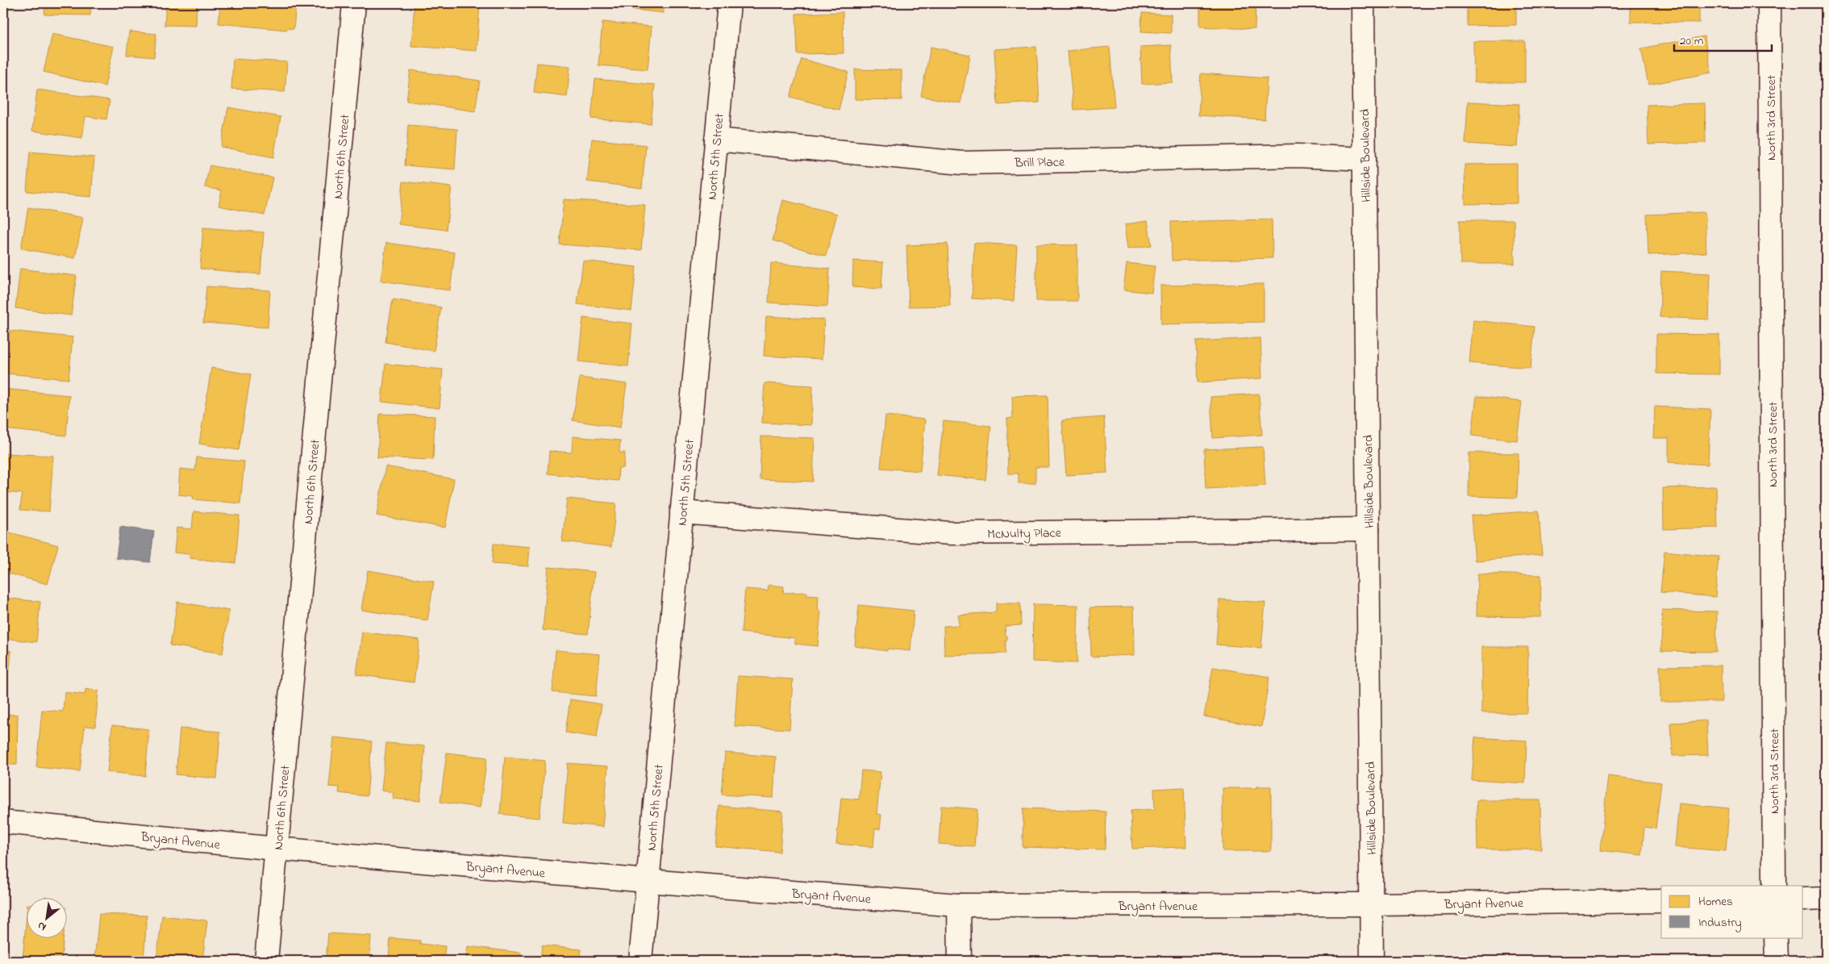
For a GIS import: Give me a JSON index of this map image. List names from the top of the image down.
{
  "streets": {
    "street": [
      "North 3rd Street",
      "Hillside Boulevard",
      "North 6th Street",
      "North 5th Street",
      "Brill Place",
      "McNulty Place",
      "Bryant Avenue"
    ]
  },
  "crossings": [
    ["Hillside Boulevard", "Brill Place"],
    ["Hillside Boulevard", "McNulty Place"],
    ["Hillside Boulevard", "Bryant Avenue"],
    ["North 6th Street", "Bryant Avenue"],
    ["North 5th Street", "Brill Place"],
    ["North 5th Street", "McNulty Place"],
    ["North 5th Street", "Bryant Avenue"]
  ],
  "legend": ["Homes", "Industry"],
  "scale_bar": "20 m",
  "north": "bottom left"
}
